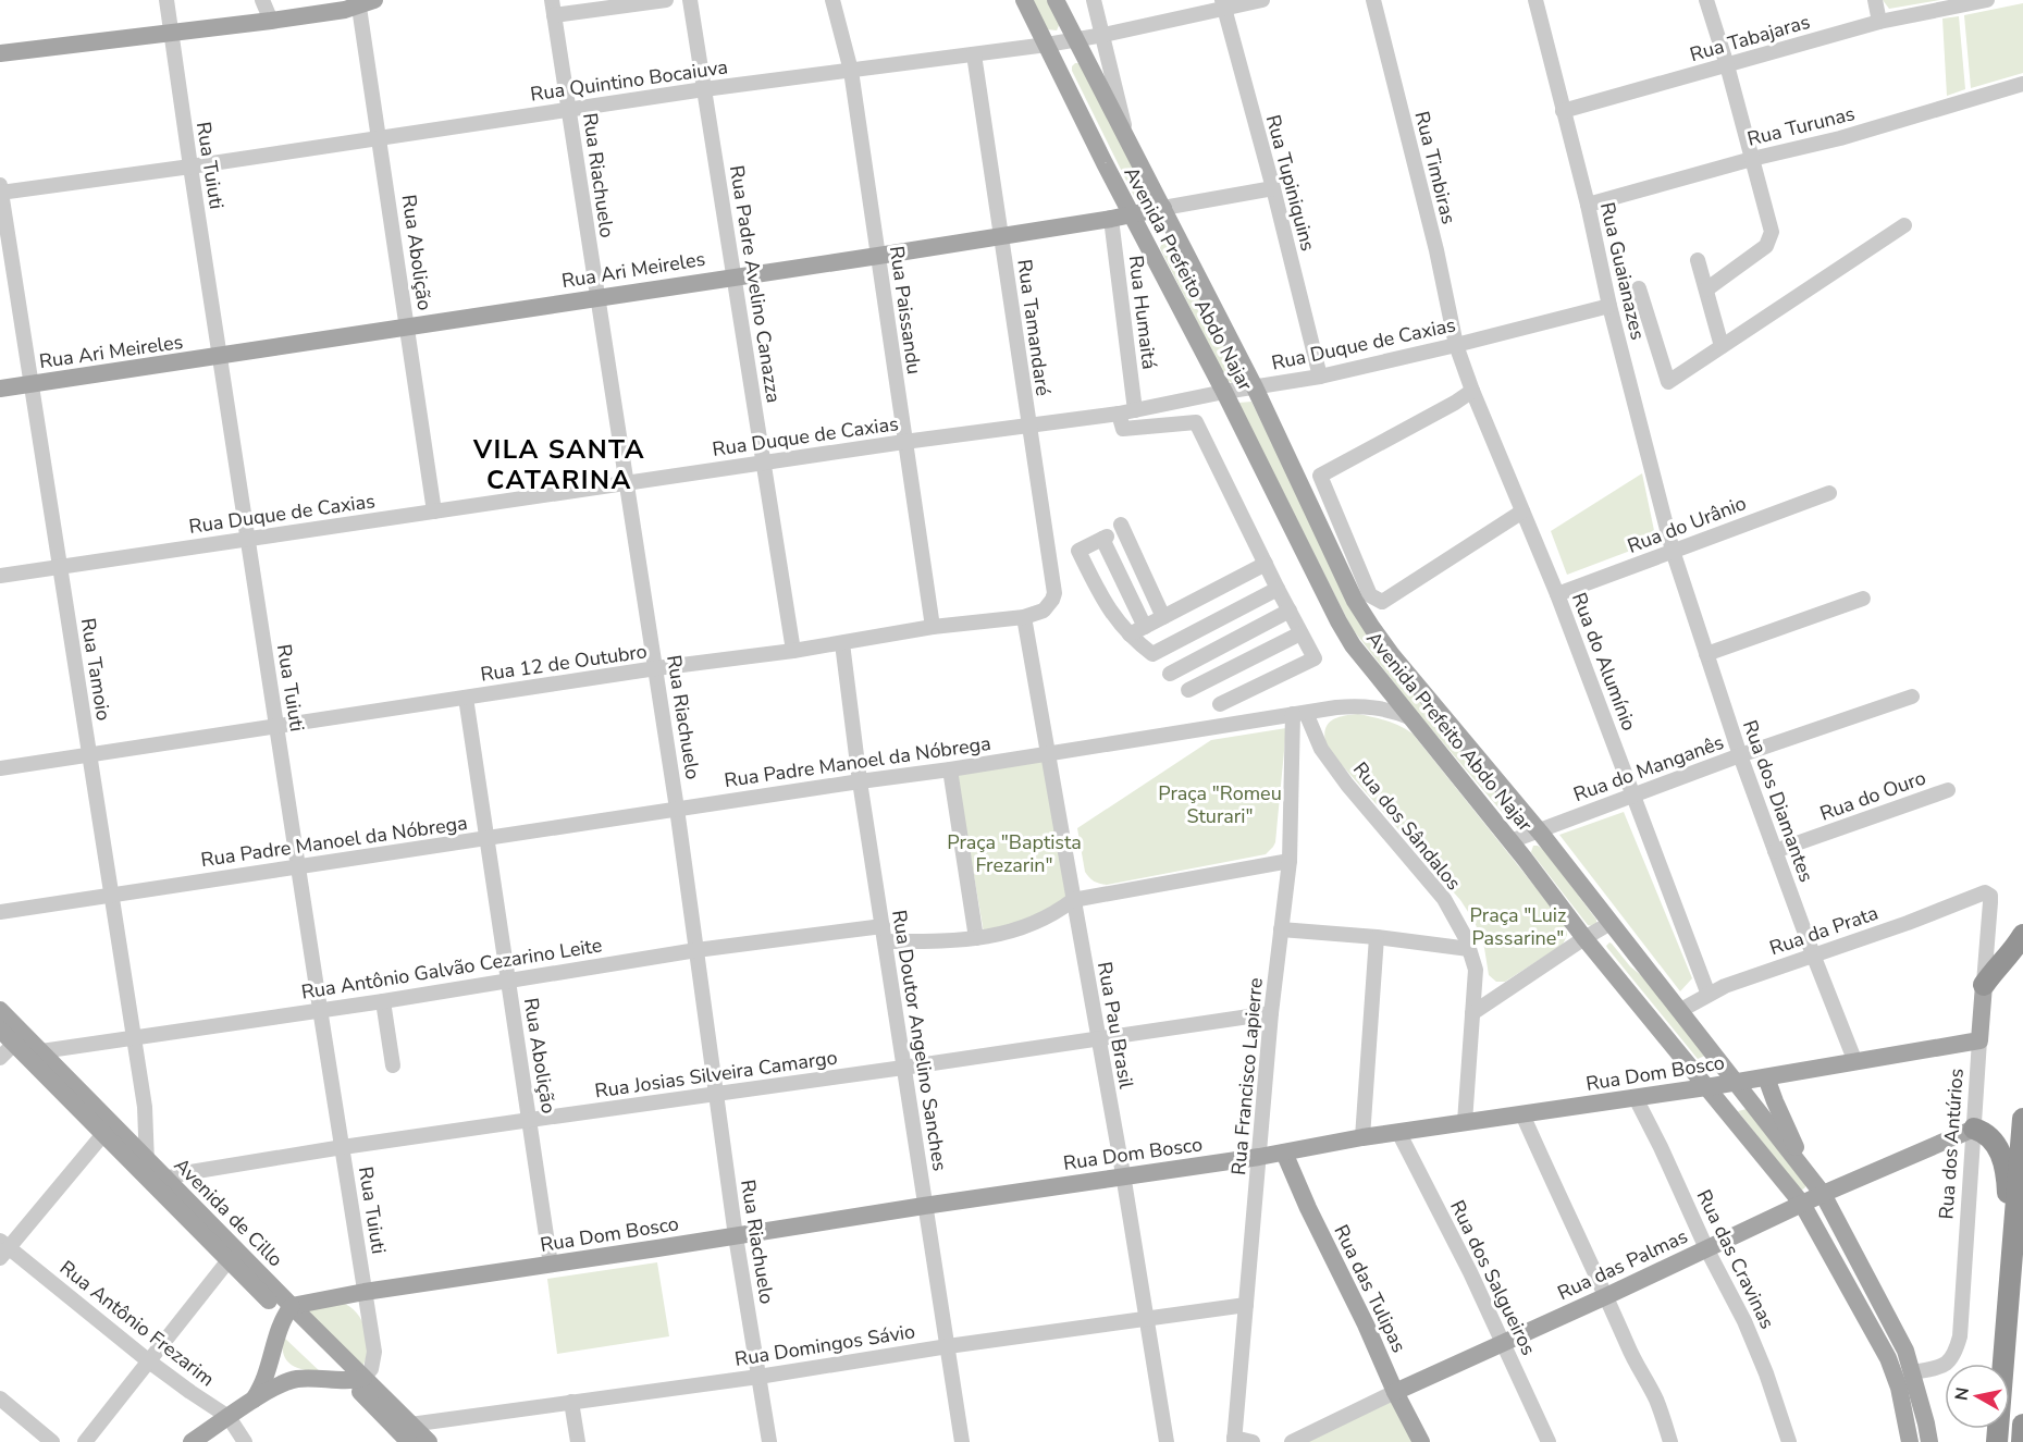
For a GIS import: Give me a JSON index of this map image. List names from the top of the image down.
{
  "streets": {
    "main road": [
      "Rua Ari Meireles",
      "Avenida Prefeito Abdo Najar",
      "Rua Dom Bosco",
      "Rua dos Antúrios",
      "Avenida de Cillo",
      "Rua das Palmas",
      "Rua das Tulipas"
    ],
    "street": [
      "Rua Tabajaras",
      "Rua Quintino Bocaiuva",
      "Rua Turunas",
      "Rua Tuiuti",
      "Rua Timbiras",
      "Rua Riachuelo",
      "Rua Tupiniquins",
      "Rua Abolição",
      "Rua Guaianazes",
      "Rua Padre Avelino Canazza",
      "Rua Paissandu",
      "Rua Humaitá",
      "Rua Tamandaré",
      "Rua Duque de Caxias",
      "Rua do Urânio",
      "Rua do Alumínio",
      "Rua 12 de Outubro",
      "Rua Tamoio",
      "Rua Padre Manoel da Nóbrega",
      "Rua do Manganês",
      "Rua do Ouro",
      "Rua dos Diamantes",
      "Rua dos Sândalos",
      "Rua da Prata",
      "Rua Antônio Galvão Cezarino Leite",
      "Rua Pau Brasil",
      "Rua Doutor Angelino Sanches",
      "Rua Josias Silveira Camargo",
      "Rua Francisco Lapierre",
      "Rua das Cravinas",
      "Rua dos Salgueiros",
      "Rua Antônio Frezarim",
      "Rua Domingos Sávio"
    ]
  },
  "crossings": [
    ["Rua Tabajaras", "Rua Guaianazes"],
    ["Rua Quintino Bocaiuva", "Rua Tuiuti"],
    ["Rua Quintino Bocaiuva", "Rua Riachuelo"],
    ["Rua Quintino Bocaiuva", "Rua Tupiniquins"],
    ["Rua Quintino Bocaiuva", "Rua Abolição"],
    ["Rua Quintino Bocaiuva", "Avenida Prefeito Abdo Najar"],
    ["Rua Quintino Bocaiuva", "Rua Padre Avelino Canazza"],
    ["Rua Quintino Bocaiuva", "Rua Paissandu"],
    ["Rua Quintino Bocaiuva", "Rua Tamandaré"],
    ["Rua Quintino Bocaiuva", "Rua Tamoio"],
    ["Rua Turunas", "Rua Guaianazes"],
    ["Rua Tuiuti", "Rua Ari Meireles"],
    ["Rua Tuiuti", "Rua Duque de Caxias"],
    ["Rua Tuiuti", "Rua 12 de Outubro"],
    ["Rua Tuiuti", "Rua Padre Manoel da Nóbrega"],
    ["Rua Tuiuti", "Rua Antônio Galvão Cezarino Leite"],
    ["Rua Tuiuti", "Rua Dom Bosco"],
    ["Rua Tuiuti", "Rua Josias Silveira Camargo"],
    ["Rua Tuiuti", "Avenida de Cillo"],
    ["Rua Timbiras", "Rua Duque de Caxias"],
    ["Rua Timbiras", "Rua do Alumínio"],
    ["Rua Riachuelo", "Rua Ari Meireles"],
    ["Rua Riachuelo", "Rua Duque de Caxias"],
    ["Rua Riachuelo", "Rua 12 de Outubro"],
    ["Rua Riachuelo", "Rua Padre Manoel da Nóbrega"],
    ["Rua Riachuelo", "Rua Antônio Galvão Cezarino Leite"],
    ["Rua Riachuelo", "Rua Dom Bosco"],
    ["Rua Riachuelo", "Rua Josias Silveira Camargo"],
    ["Rua Riachuelo", "Rua Domingos Sávio"],
    ["Rua Tupiniquins", "Rua Ari Meireles"],
    ["Rua Tupiniquins", "Rua Duque de Caxias"],
    ["Rua Abolição", "Rua Ari Meireles"],
    ["Rua Abolição", "Rua Duque de Caxias"],
    ["Rua Abolição", "Rua 12 de Outubro"],
    ["Rua Abolição", "Rua Padre Manoel da Nóbrega"],
    ["Rua Abolição", "Rua Antônio Galvão Cezarino Leite"],
    ["Rua Abolição", "Rua Dom Bosco"],
    ["Rua Abolição", "Rua Josias Silveira Camargo"],
    ["Rua Ari Meireles", "Avenida Prefeito Abdo Najar"],
    ["Rua Ari Meireles", "Rua Padre Avelino Canazza"],
    ["Rua Ari Meireles", "Rua Paissandu"],
    ["Rua Ari Meireles", "Rua Humaitá"],
    ["Rua Ari Meireles", "Rua Tamandaré"],
    ["Rua Ari Meireles", "Rua Tamoio"],
    ["Rua Guaianazes", "Rua Duque de Caxias"],
    ["Rua Guaianazes", "Rua do Urânio"],
    ["Rua Guaianazes", "Rua dos Diamantes"],
    ["Avenida Prefeito Abdo Najar", "Rua Duque de Caxias"],
    ["Avenida Prefeito Abdo Najar", "Rua Padre Manoel da Nóbrega"],
    ["Avenida Prefeito Abdo Najar", "Rua do Manganês"],
    ["Avenida Prefeito Abdo Najar", "Rua da Prata"],
    ["Avenida Prefeito Abdo Najar", "Rua Dom Bosco"],
    ["Avenida Prefeito Abdo Najar", "Rua dos Antúrios"],
    ["Avenida Prefeito Abdo Najar", "Rua das Palmas"],
    ["Rua Padre Avelino Canazza", "Rua Duque de Caxias"],
    ["Rua Padre Avelino Canazza", "Rua 12 de Outubro"],
    ["Rua Paissandu", "Rua Duque de Caxias"],
    ["Rua Paissandu", "Rua 12 de Outubro"],
    ["Rua Humaitá", "Rua Duque de Caxias"],
    ["Rua Tamandaré", "Rua Duque de Caxias"],
    ["Rua Tamandaré", "Rua 12 de Outubro"],
    ["Rua Duque de Caxias", "Rua do Alumínio"],
    ["Rua Duque de Caxias", "Rua Tamoio"],
    ["Rua do Urânio", "Rua do Alumínio"],
    ["Rua do Urânio", "Rua dos Diamantes"],
    ["Rua do Alumínio", "Rua do Manganês"],
    ["Rua do Alumínio", "Rua da Prata"],
    ["Rua 12 de Outubro", "Rua Tamoio"],
    ["Rua 12 de Outubro", "Rua Pau Brasil"],
    ["Rua 12 de Outubro", "Rua Doutor Angelino Sanches"],
    ["Rua Tamoio", "Rua Padre Manoel da Nóbrega"],
    ["Rua Tamoio", "Rua Antônio Galvão Cezarino Leite"],
    ["Rua Tamoio", "Rua Josias Silveira Camargo"],
    ["Rua Tamoio", "Avenida de Cillo"],
    ["Rua Padre Manoel da Nóbrega", "Rua dos Sândalos"],
    ["Rua Padre Manoel da Nóbrega", "Rua Pau Brasil"],
    ["Rua Padre Manoel da Nóbrega", "Rua Doutor Angelino Sanches"],
    ["Rua Padre Manoel da Nóbrega", "Rua Francisco Lapierre"],
    ["Rua do Manganês", "Rua dos Diamantes"],
    ["Rua do Ouro", "Rua dos Diamantes"],
    ["Rua dos Diamantes", "Rua da Prata"],
    ["Rua dos Diamantes", "Rua Dom Bosco"],
    ["Rua dos Sândalos", "Rua Dom Bosco"],
    ["Rua dos Sândalos", "Rua Francisco Lapierre"],
    ["Rua da Prata", "Rua dos Antúrios"],
    ["Rua Antônio Galvão Cezarino Leite", "Rua Doutor Angelino Sanches"],
    ["Rua Antônio Galvão Cezarino Leite", "Avenida de Cillo"],
    ["Rua Pau Brasil", "Rua Dom Bosco"],
    ["Rua Pau Brasil", "Rua Josias Silveira Camargo"],
    ["Rua Pau Brasil", "Rua Domingos Sávio"],
    ["Rua Doutor Angelino Sanches", "Rua Dom Bosco"],
    ["Rua Doutor Angelino Sanches", "Rua Josias Silveira Camargo"],
    ["Rua Doutor Angelino Sanches", "Rua Domingos Sávio"],
    ["Rua Dom Bosco", "Rua Francisco Lapierre"],
    ["Rua Dom Bosco", "Rua dos Antúrios"],
    ["Rua Dom Bosco", "Avenida de Cillo"],
    ["Rua Dom Bosco", "Rua das Cravinas"],
    ["Rua Dom Bosco", "Rua dos Salgueiros"],
    ["Rua Dom Bosco", "Rua das Tulipas"],
    ["Rua Josias Silveira Camargo", "Rua Francisco Lapierre"],
    ["Rua Josias Silveira Camargo", "Avenida de Cillo"],
    ["Rua Francisco Lapierre", "Rua Domingos Sávio"],
    ["Rua dos Antúrios", "Rua das Palmas"],
    ["Avenida de Cillo", "Rua Domingos Sávio"],
    ["Rua das Cravinas", "Rua das Palmas"],
    ["Rua das Palmas", "Rua dos Salgueiros"],
    ["Rua das Palmas", "Rua das Tulipas"]
  ],
  "districts": ["VILA SANTA CATARINA"],
  "parks": ["Praça \"Romeu Sturari\"", "Praça \"Baptista Frezarin\"", "Praça \"Luiz Passarine\""],
  "north": "left"
}
